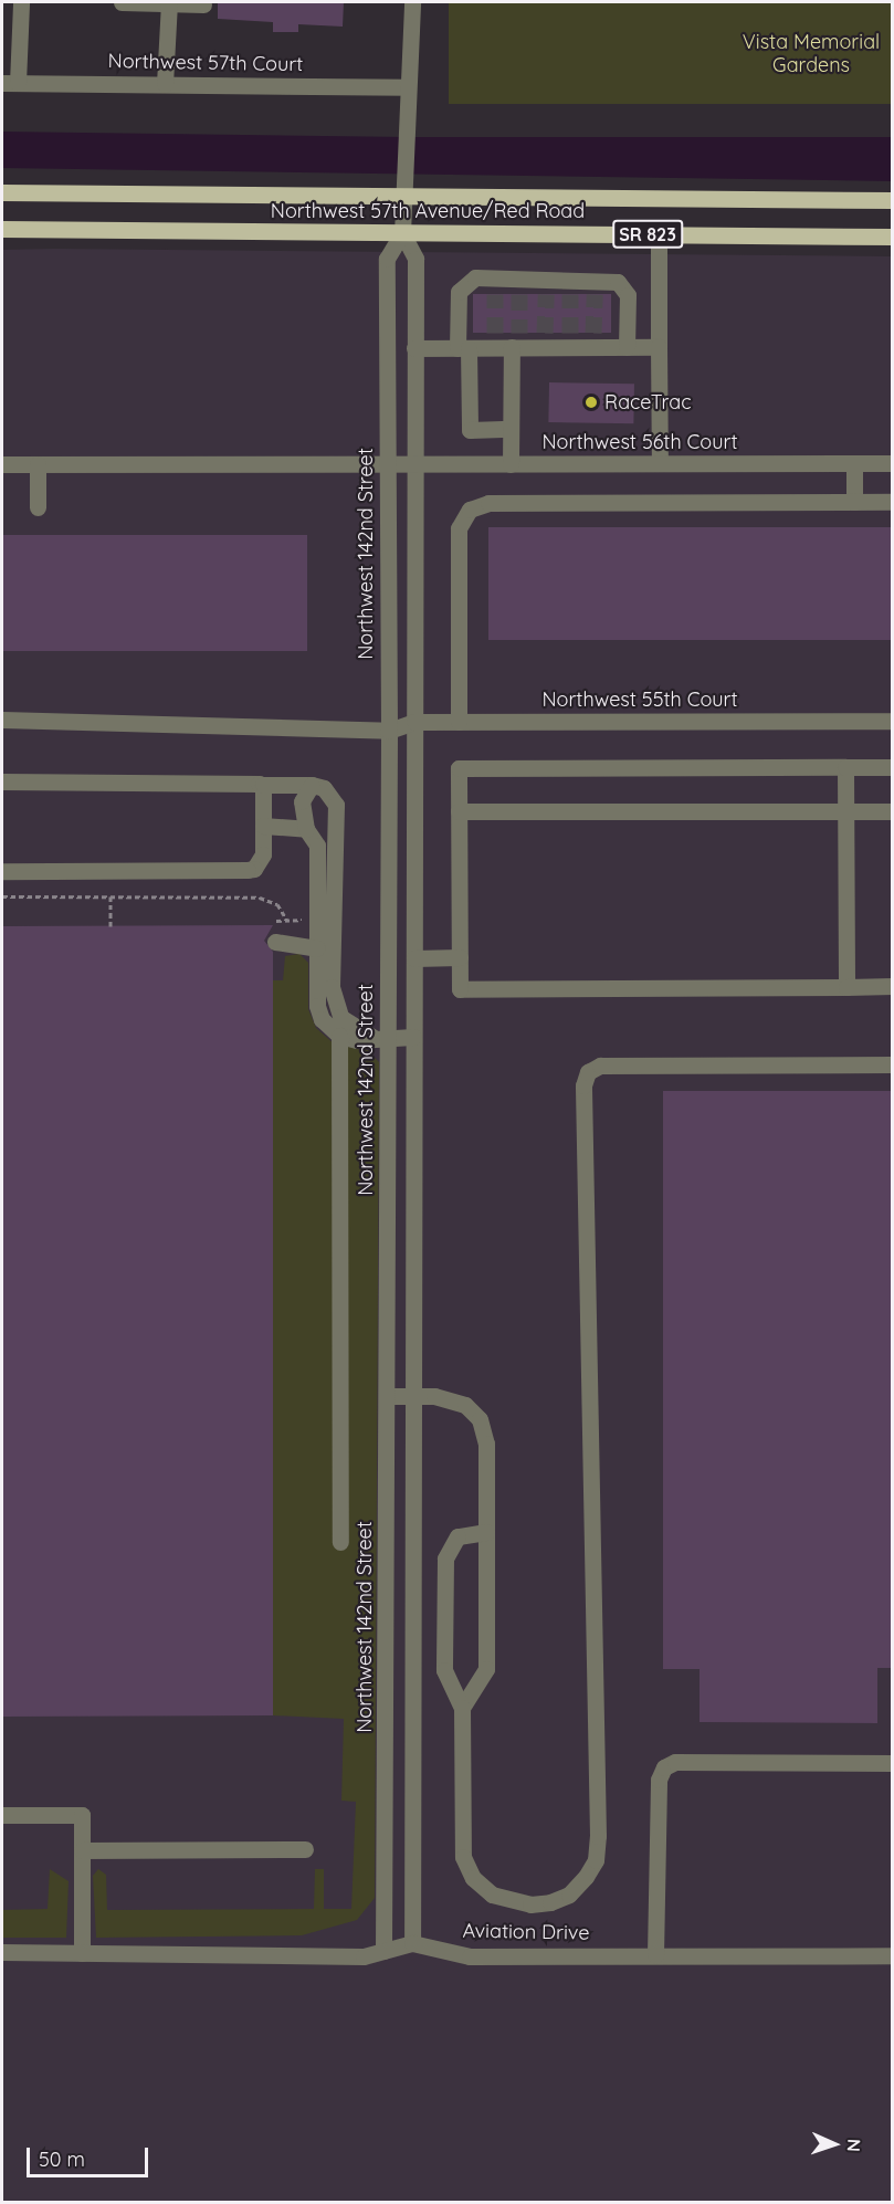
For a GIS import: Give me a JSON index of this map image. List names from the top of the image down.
{
  "streets": {
    "main road": ["Northwest 57th Avenue/Red Road", "SR 823"],
    "street": [
      "Northwest 57th Court",
      "Northwest 56th Court",
      "Northwest 142nd Street",
      "Northwest 55th Court",
      "Aviation Drive"
    ]
  },
  "crossings": [
    ["Northwest 57th Court", "Northwest 142nd Street"],
    ["Northwest 57th Avenue/Red Road", "Northwest 142nd Street"],
    ["Northwest 56th Court", "Northwest 142nd Street"],
    ["Northwest 142nd Street", "Northwest 55th Court"],
    ["Northwest 142nd Street", "Aviation Drive"]
  ],
  "parks": ["Vista Memorial Gardens"],
  "places": ["RaceTrac"],
  "scale_bar": "50 m",
  "north": "right"
}
